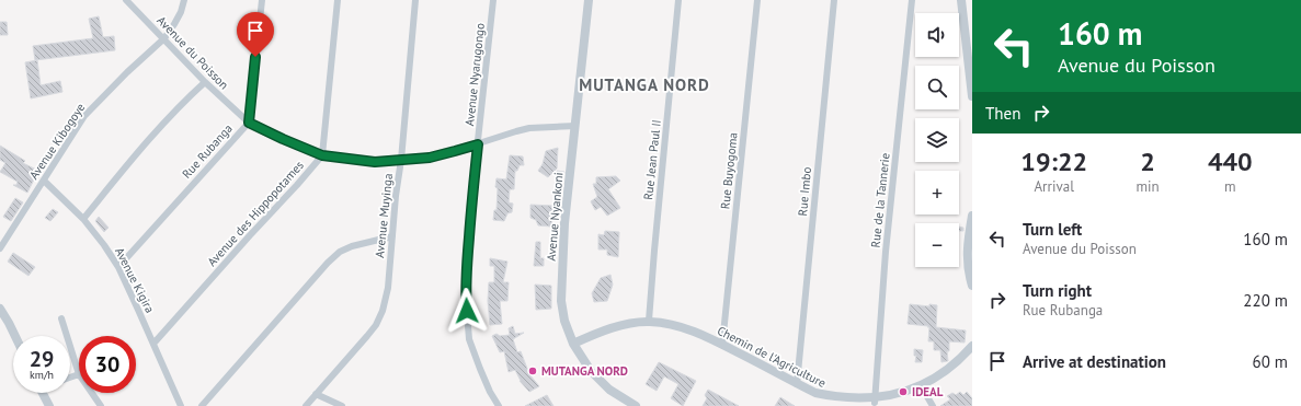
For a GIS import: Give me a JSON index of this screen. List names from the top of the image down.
{
  "streets": {
    "street": [
      "Avenue du Poisson",
      "Avenue Nyarugongo",
      "Avenue Kibogoye",
      "Rue Rubanga",
      "Rue Jean Paul II",
      "Rue Buyogoma",
      "Rue Imbo",
      "Rue de la Tannerie",
      "Avenue des Hippopotames",
      "Avenue Muyinga",
      "Avenue Nyankoni",
      "Avenue Kigira",
      "Chemin de l'Agriculture"
    ]
  },
  "crossings": [
    ["Avenue du Poisson", "Avenue Nyarugongo"],
    ["Avenue du Poisson", "Avenue Kibogoye"],
    ["Avenue du Poisson", "Rue Rubanga"],
    ["Avenue du Poisson", "Avenue des Hippopotames"],
    ["Avenue du Poisson", "Avenue Muyinga"],
    ["Avenue du Poisson", "Avenue Nyankoni"],
    ["Avenue Kibogoye", "Avenue Kigira"],
    ["Rue Rubanga", "Avenue Kigira"],
    ["Rue Jean Paul II", "Chemin de l'Agriculture"],
    ["Rue Buyogoma", "Chemin de l'Agriculture"],
    ["Rue Imbo", "Chemin de l'Agriculture"],
    ["Rue de la Tannerie", "Chemin de l'Agriculture"],
    ["Avenue des Hippopotames", "Avenue Kigira"],
    ["Avenue Nyankoni", "Chemin de l'Agriculture"]
  ],
  "districts": ["MUTANGA NORD"],
  "places": ["MUTANGA NORD", "IDEAL"],
  "page": {
    "turn": ["160 m", "Avenue du Poisson"],
    "map_buttons": ["+", "−"],
    "then": "Then",
    "eta": [
      "19:22",
      "Arrival",
      "2",
      "min",
      "440",
      "m"
    ],
    "list": [
      {
        "name": "Turn left",
        "note": "Avenue du Poisson",
        "value": "160 m"
      },
      {
        "name": "Turn right",
        "note": "Rue Rubanga",
        "value": "220 m"
      },
      {
        "name": "Arrive at destination",
        "value": "60 m"
      }
    ],
    "speed": "29 km/h",
    "limit": "30"
  }
}
